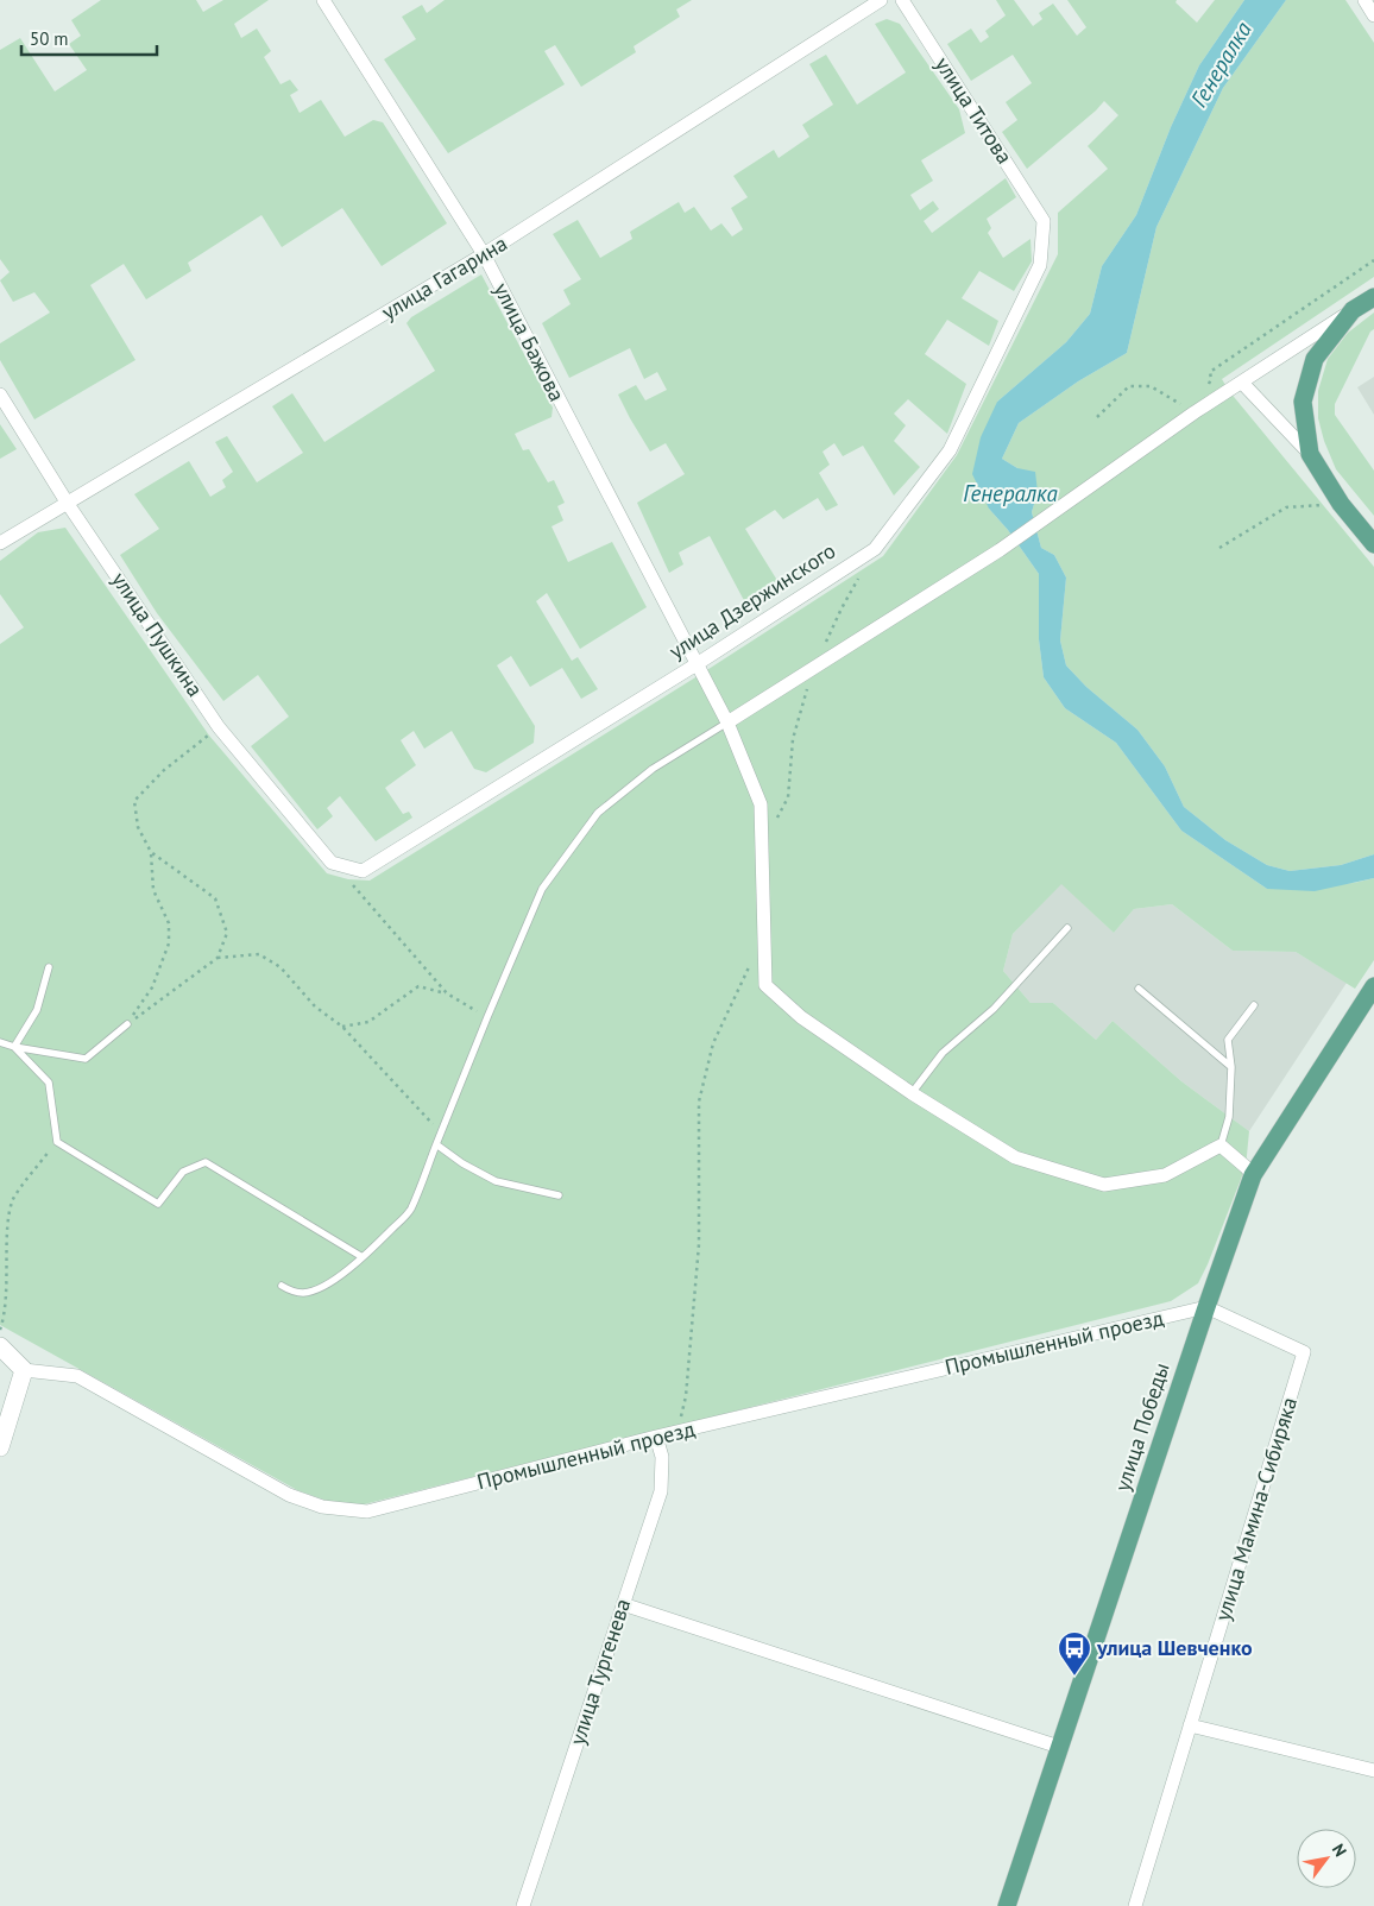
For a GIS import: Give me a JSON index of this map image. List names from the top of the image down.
{
  "streets": {
    "main road": ["улица Победы"],
    "street": [
      "улица Титова",
      "улица Гагарина",
      "улица Бажова",
      "улица Дзержинского",
      "улица Пушкина",
      "Промышленный проезд",
      "улица Мамина-Сибиряка",
      "улица Тургенева"
    ]
  },
  "crossings": [
    ["улица Титова", "улица Дзержинского"],
    ["улица Гагарина", "улица Бажова"],
    ["улица Гагарина", "улица Пушкина"],
    ["улица Бажова", "улица Дзержинского"],
    ["улица Дзержинского", "улица Пушкина"],
    ["Промышленный проезд", "улица Победы"],
    ["Промышленный проезд", "улица Мамина-Сибиряка"],
    ["Промышленный проезд", "улица Тургенева"],
    ["улица Победы", "улица Мамина-Сибиряка"]
  ],
  "water": ["Генералка"],
  "places": {
    "bus stop": ["улица Шевченко"]
  },
  "scale_bar": "50 m",
  "north": "top right"
}
